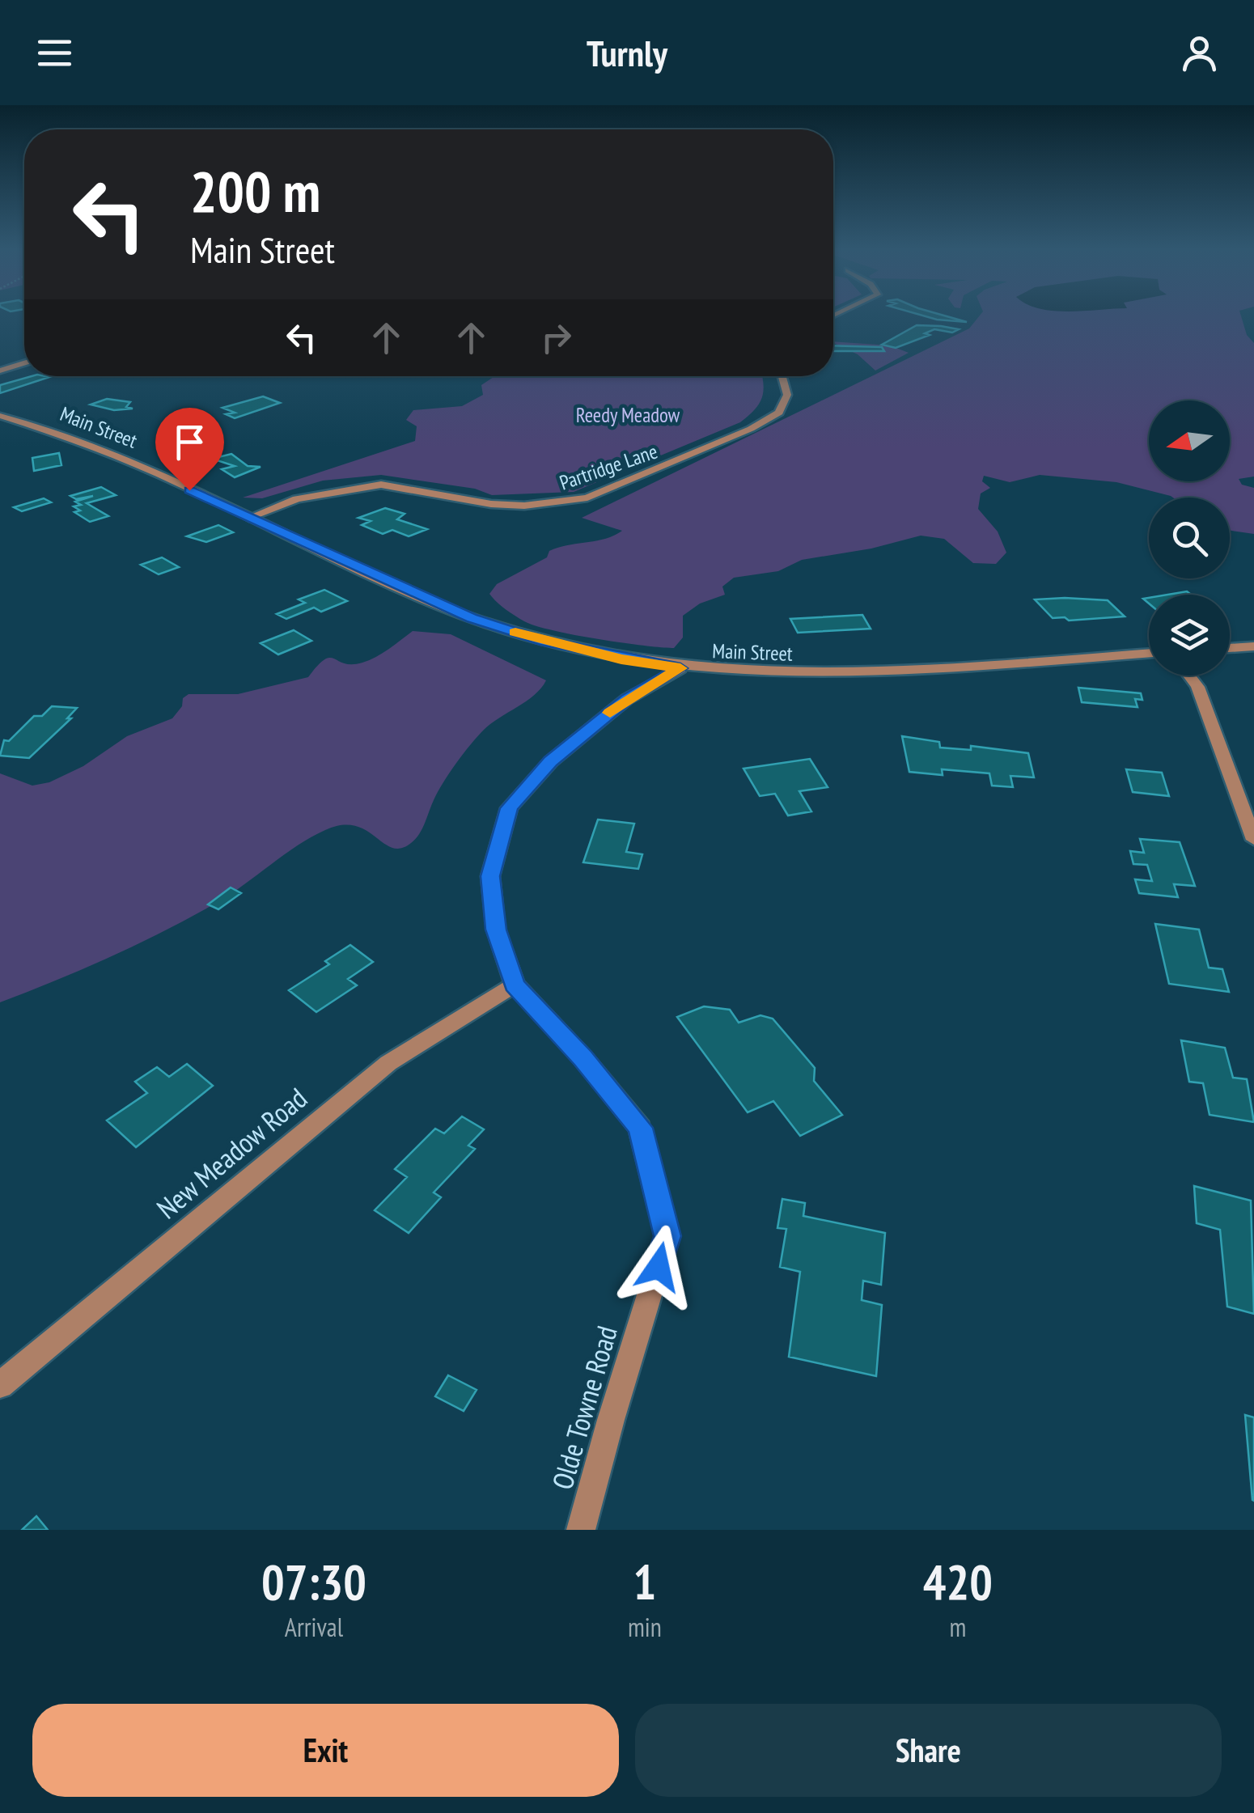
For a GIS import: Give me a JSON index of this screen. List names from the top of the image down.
{
  "streets": {
    "street": [
      "Main Street",
      "Partridge Lane",
      "New Meadow Road",
      "Olde Towne Road"
    ]
  },
  "crossings": [
    ["Main Street", "Partridge Lane"],
    ["Main Street", "Olde Towne Road"],
    ["New Meadow Road", "Olde Towne Road"]
  ],
  "parks": ["Reedy Meadow"],
  "north": "left",
  "page": {
    "header": "Turnly",
    "turn": ["200 m", "Main Street"],
    "eta": [
      "07:30",
      "Arrival",
      "1",
      "min",
      "420",
      "m"
    ],
    "buttons": ["Exit", "Share"]
  }
}
